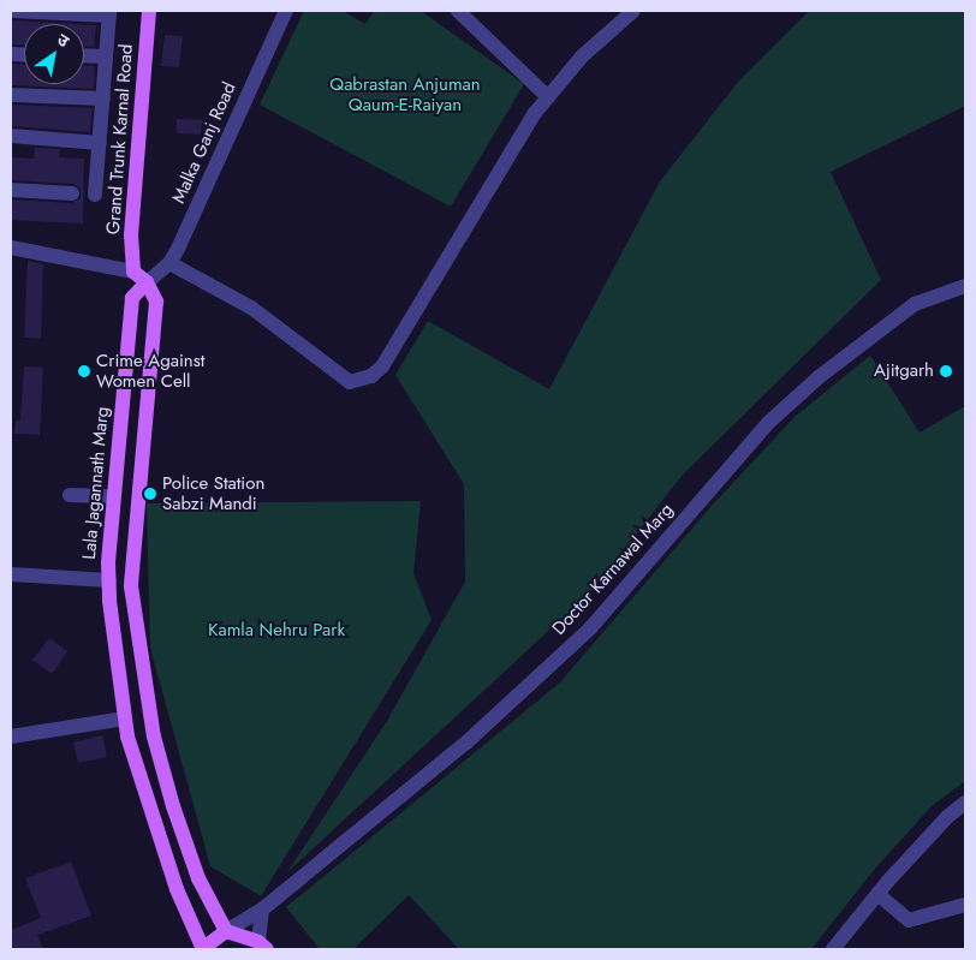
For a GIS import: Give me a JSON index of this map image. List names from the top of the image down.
{
  "streets": {
    "main road": ["Grand Trunk Karnal Road", "Lala Jagannath Marg"],
    "street": ["Malka Ganj Road", "Doctor Karnawal Marg"]
  },
  "crossings": [
    ["Malka Ganj Road", "Lala Jagannath Marg"]
  ],
  "parks": ["Qabrastan Anjuman Qaum-E-Raiyan", "Kamla Nehru Park"],
  "places": ["Crime Against Women Cell", "Ajitgarh", "Police Station Sabzi Mandi"],
  "north": "top right"
}
